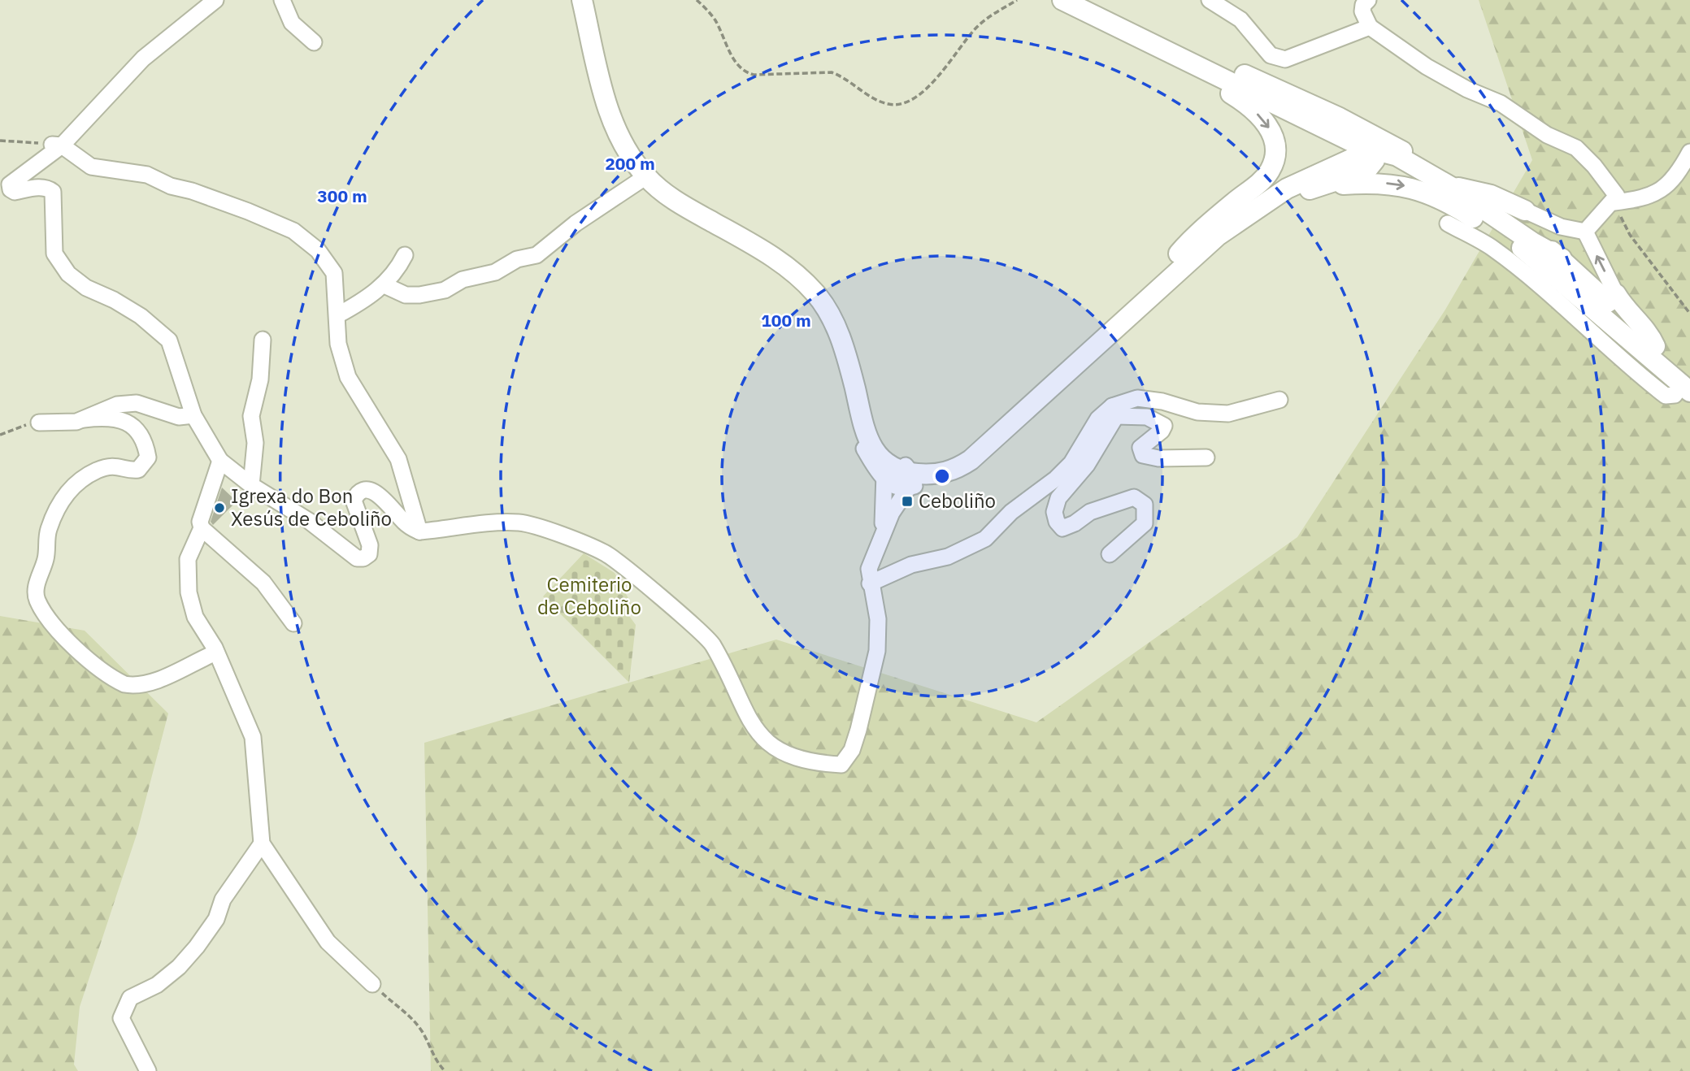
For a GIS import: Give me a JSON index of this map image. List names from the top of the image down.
{
  "parks": ["Cemiterio de Ceboliño"],
  "places": {
    "transit": ["Ceboliño"],
    "other": ["Igrexa do Bon Xesús de Ceboliño"]
  },
  "rings": ["200 m", "300 m", "100 m"]
}
